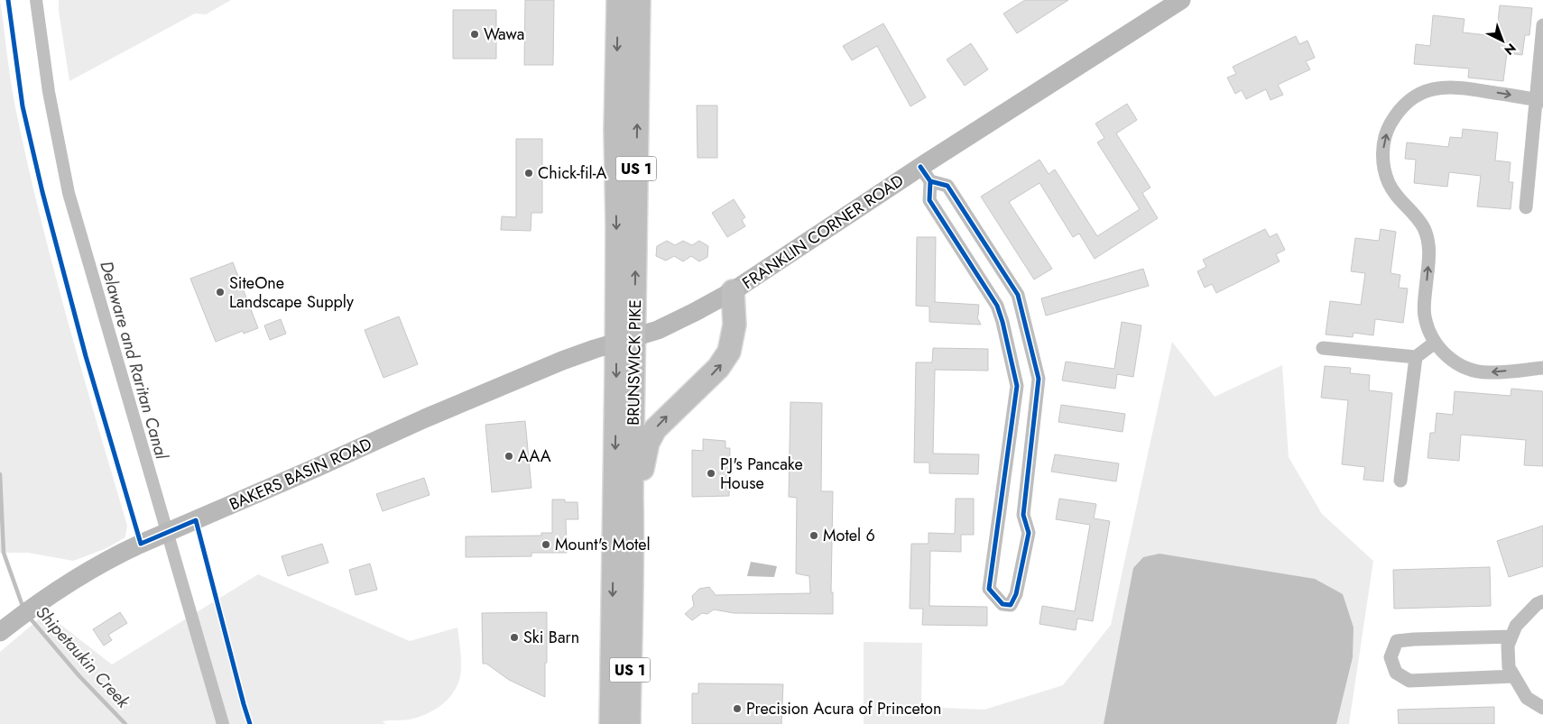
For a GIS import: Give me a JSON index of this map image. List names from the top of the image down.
{
  "streets": {
    "highway": ["US 1", "BRUNSWICK PIKE"],
    "main road": ["FRANKLIN CORNER ROAD", "BAKERS BASIN ROAD"]
  },
  "crossings": [
    ["FRANKLIN CORNER ROAD", "BRUNSWICK PIKE"],
    ["FRANKLIN CORNER ROAD", "BAKERS BASIN ROAD"],
    ["BRUNSWICK PIKE", "BAKERS BASIN ROAD"]
  ],
  "water": ["Delaware and Raritan Canal", "Shipetaukin Creek"],
  "places": [
    "Wawa",
    "Chick-fil-A",
    "SiteOne Landscape Supply",
    "AAA",
    "PJ's Pancake House",
    "Motel 6",
    "Mount's Motel",
    "Ski Barn",
    "Precision Acura of Princeton"
  ],
  "north": "bottom right"
}
